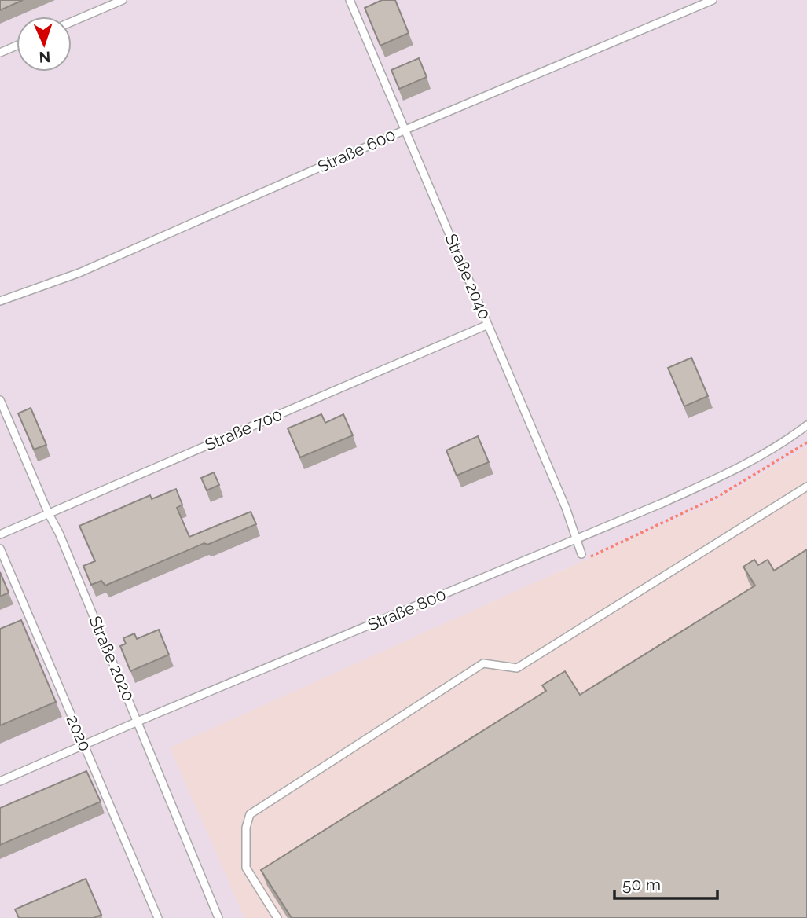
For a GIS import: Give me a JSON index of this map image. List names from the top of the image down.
{
  "streets": {
    "lane": [
      "Straße 600",
      "Straße 2040",
      "Straße 700",
      "Straße 800",
      "Straße 2020",
      "2020"
    ]
  },
  "crossings": [
    ["Straße 600", "Straße 2040"],
    ["Straße 2040", "Straße 700"],
    ["Straße 2040", "Straße 800"],
    ["Straße 700", "Straße 2020"],
    ["Straße 800", "Straße 2020"],
    ["Straße 800", "2020"]
  ],
  "scale_bar": "50 m",
  "north": "bottom"
}
